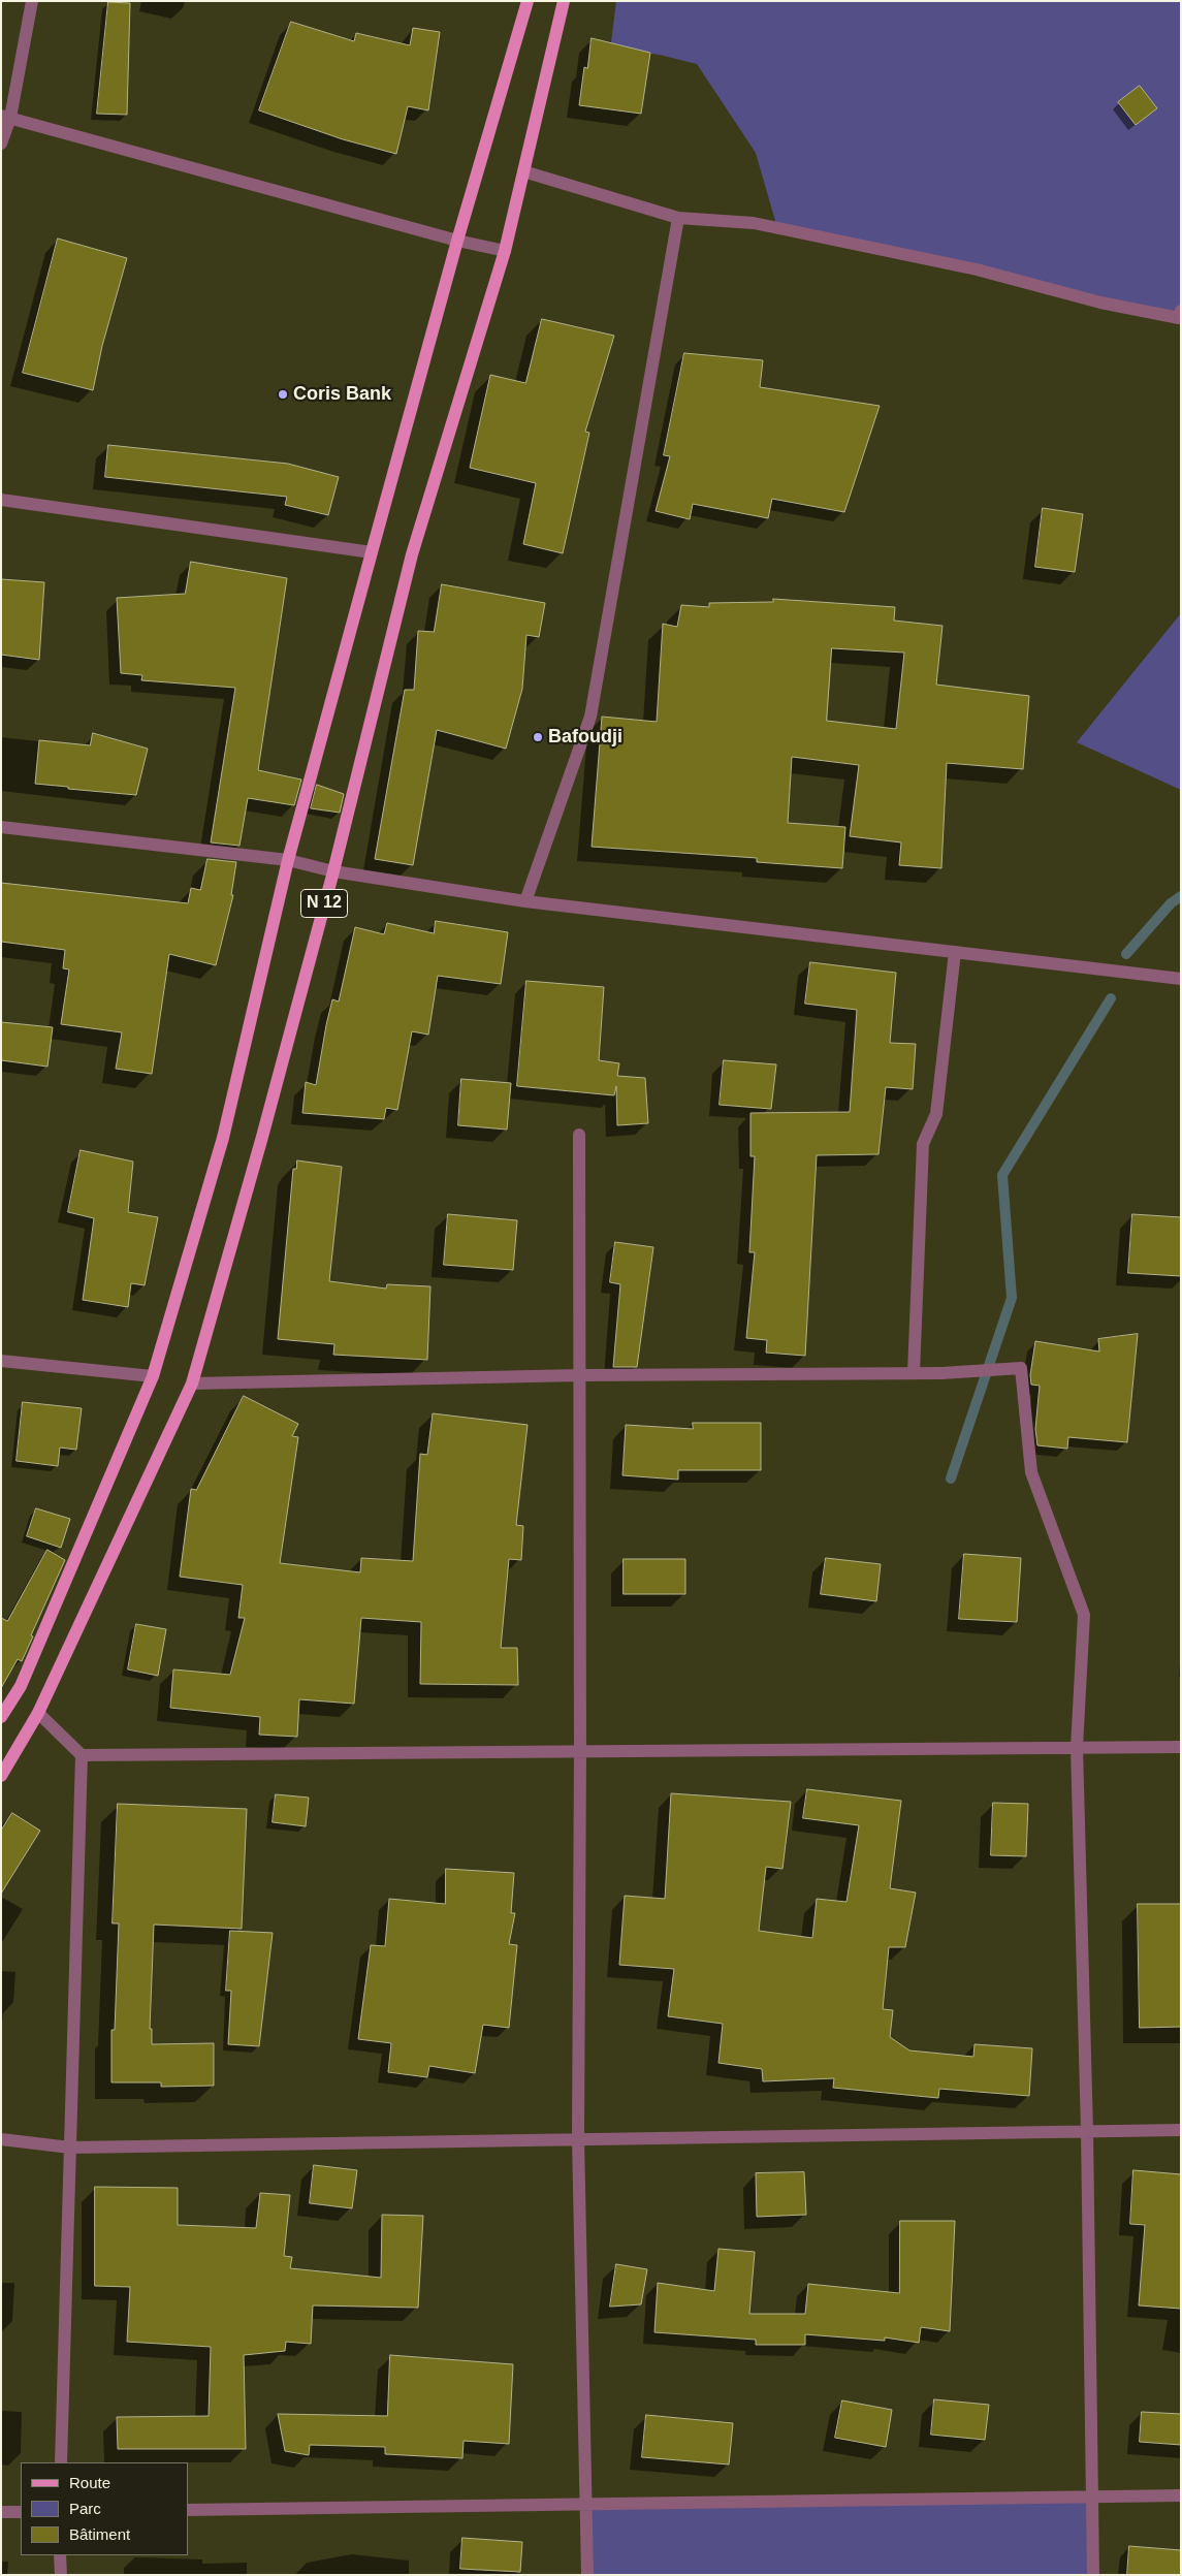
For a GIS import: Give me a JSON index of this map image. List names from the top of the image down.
{
  "streets": {
    "main road": ["N 12"]
  },
  "places": ["Coris Bank", "Bafoudji"],
  "legend": ["Route", "Parc", "Bâtiment"]
}
